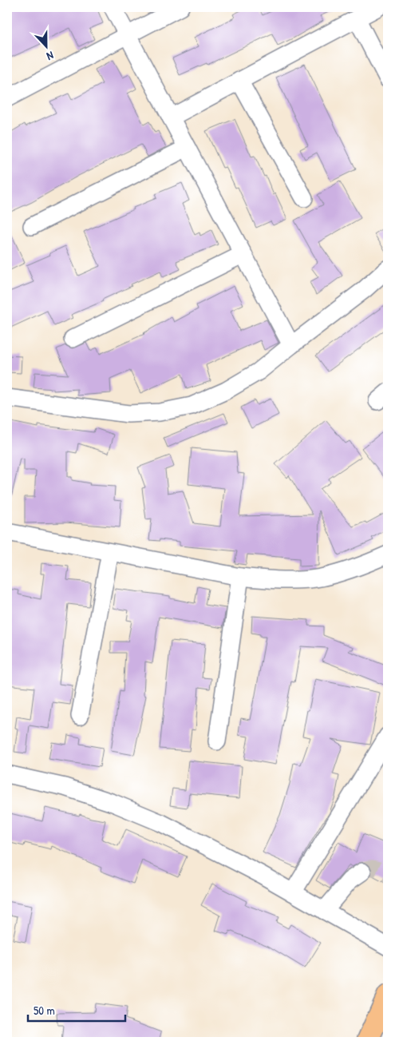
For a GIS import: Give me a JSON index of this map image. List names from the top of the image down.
{
  "scale_bar": "50 m",
  "north": "bottom"
}
